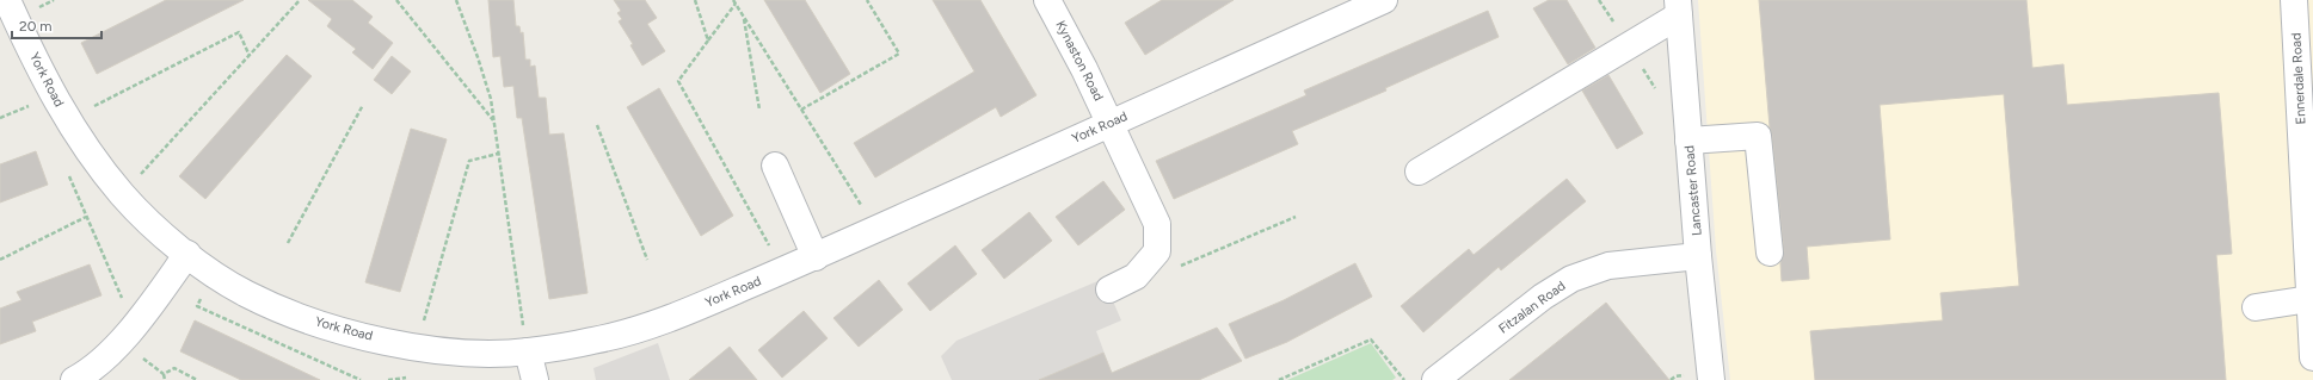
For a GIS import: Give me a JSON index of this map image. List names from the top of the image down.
{
  "streets": {
    "street": [
      "Kynaston Road",
      "Ennerdale Road",
      "York Road",
      "Lancaster Road",
      "Fitzalan Road"
    ]
  },
  "crossings": [
    ["Kynaston Road", "York Road"],
    ["Lancaster Road", "Fitzalan Road"]
  ],
  "scale_bar": "20 m"
}
